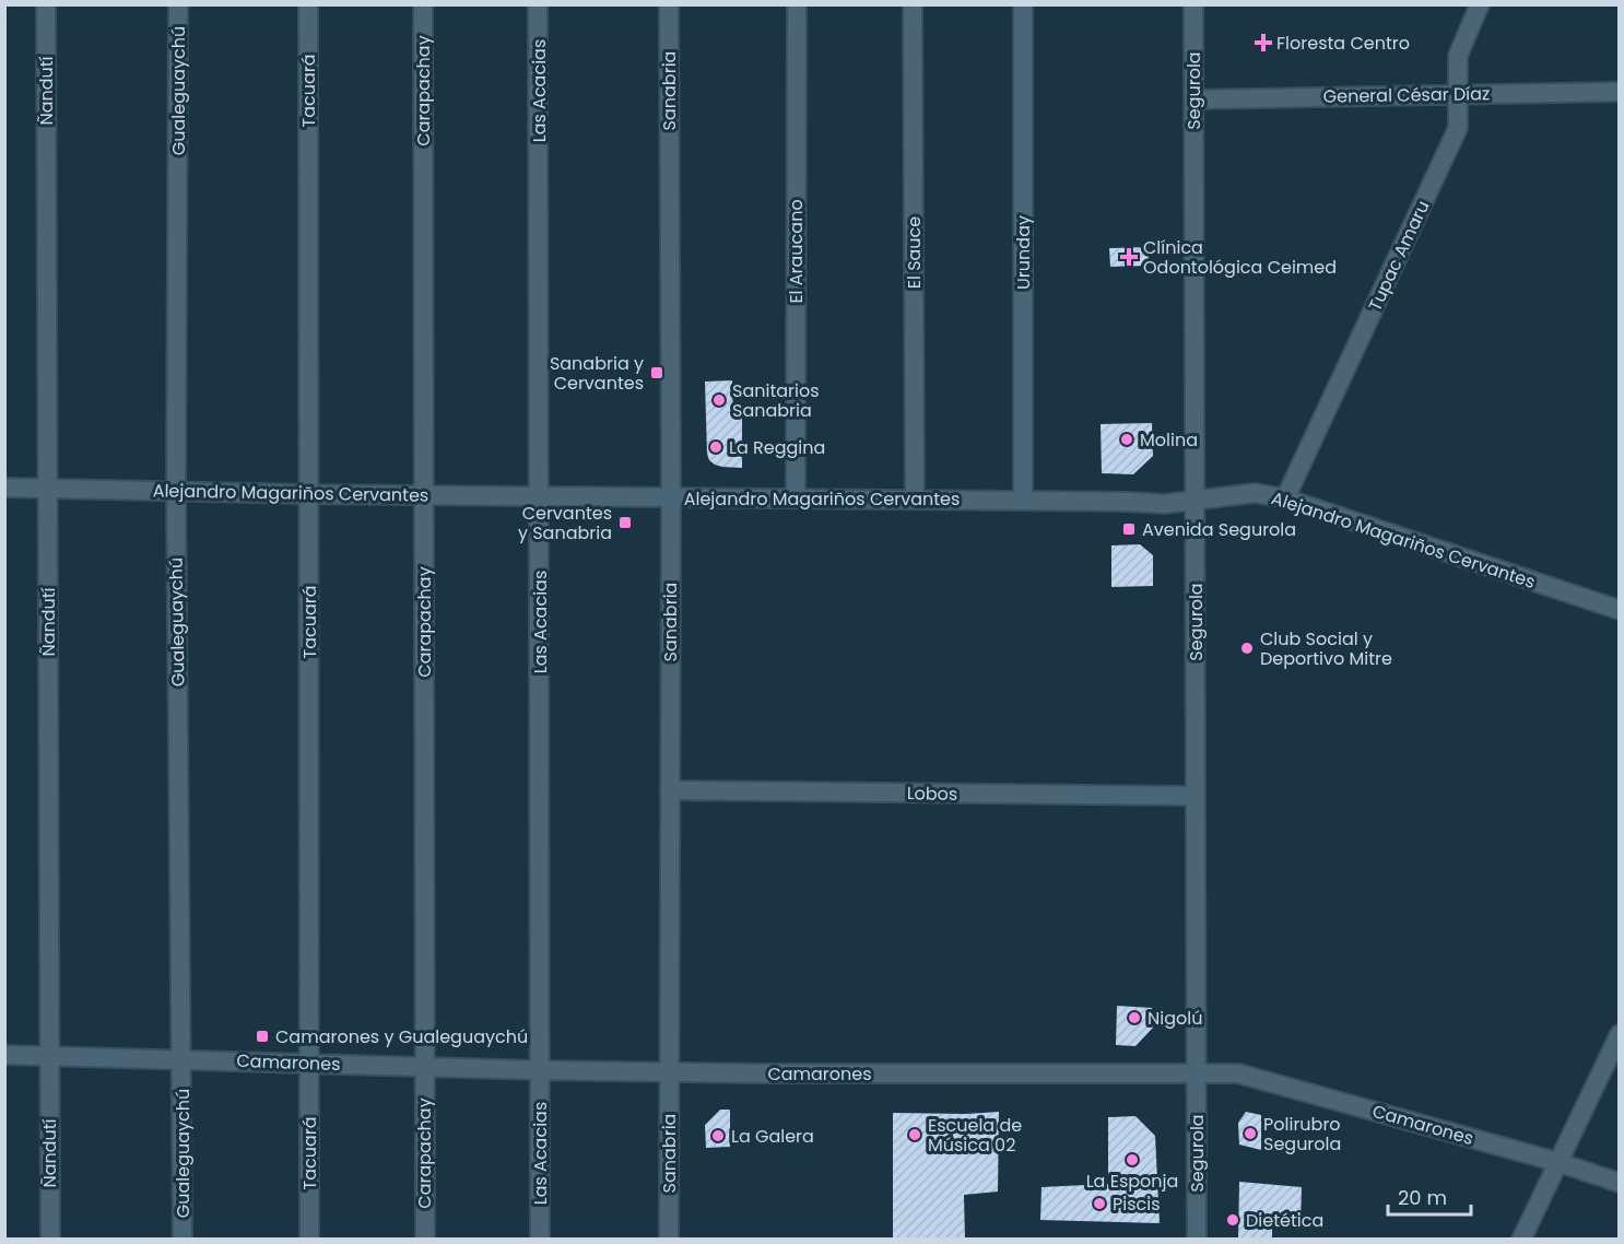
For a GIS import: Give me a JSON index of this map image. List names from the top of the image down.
{
  "streets": {
    "street": [
      "Ñandutí",
      "Gualeguaychú",
      "Tacuará",
      "Carapachay",
      "Las Acacias",
      "Sanabria",
      "Segurola",
      "General César Díaz",
      "El Araucano",
      "El Sauce",
      "Urunday",
      "Tupac Amaru",
      "Alejandro Magariños Cervantes",
      "Lobos",
      "Camarones"
    ]
  },
  "crossings": [
    ["Ñandutí", "Alejandro Magariños Cervantes"],
    ["Ñandutí", "Camarones"],
    ["Gualeguaychú", "Alejandro Magariños Cervantes"],
    ["Gualeguaychú", "Camarones"],
    ["Tacuará", "Alejandro Magariños Cervantes"],
    ["Tacuará", "Camarones"],
    ["Carapachay", "Alejandro Magariños Cervantes"],
    ["Carapachay", "Camarones"],
    ["Las Acacias", "Alejandro Magariños Cervantes"],
    ["Las Acacias", "Camarones"],
    ["Sanabria", "Alejandro Magariños Cervantes"],
    ["Sanabria", "Lobos"],
    ["Sanabria", "Camarones"],
    ["Segurola", "General César Díaz"],
    ["Segurola", "Alejandro Magariños Cervantes"],
    ["Segurola", "Lobos"],
    ["Segurola", "Camarones"],
    ["General César Díaz", "Tupac Amaru"],
    ["El Araucano", "Alejandro Magariños Cervantes"],
    ["El Sauce", "Alejandro Magariños Cervantes"],
    ["Urunday", "Alejandro Magariños Cervantes"],
    ["Tupac Amaru", "Alejandro Magariños Cervantes"]
  ],
  "places": {
    "health": ["Floresta Centro", "Clínica Odontológica Ceimed"],
    "transit": [
      "Sanabria y Cervantes",
      "Cervantes y Sanabria",
      "Avenida Segurola",
      "Camarones y Gualeguaychú"
    ],
    "other": [
      "Sanitarios Sanabria",
      "Molina",
      "La Reggina",
      "Club Social y Deportivo Mitre",
      "Nigolú",
      "Polirubro Segurola",
      "Escuela de Música 02",
      "La Galera",
      "La Esponja",
      "Piscis",
      "Dietética"
    ]
  },
  "scale_bar": "20 m"
}
